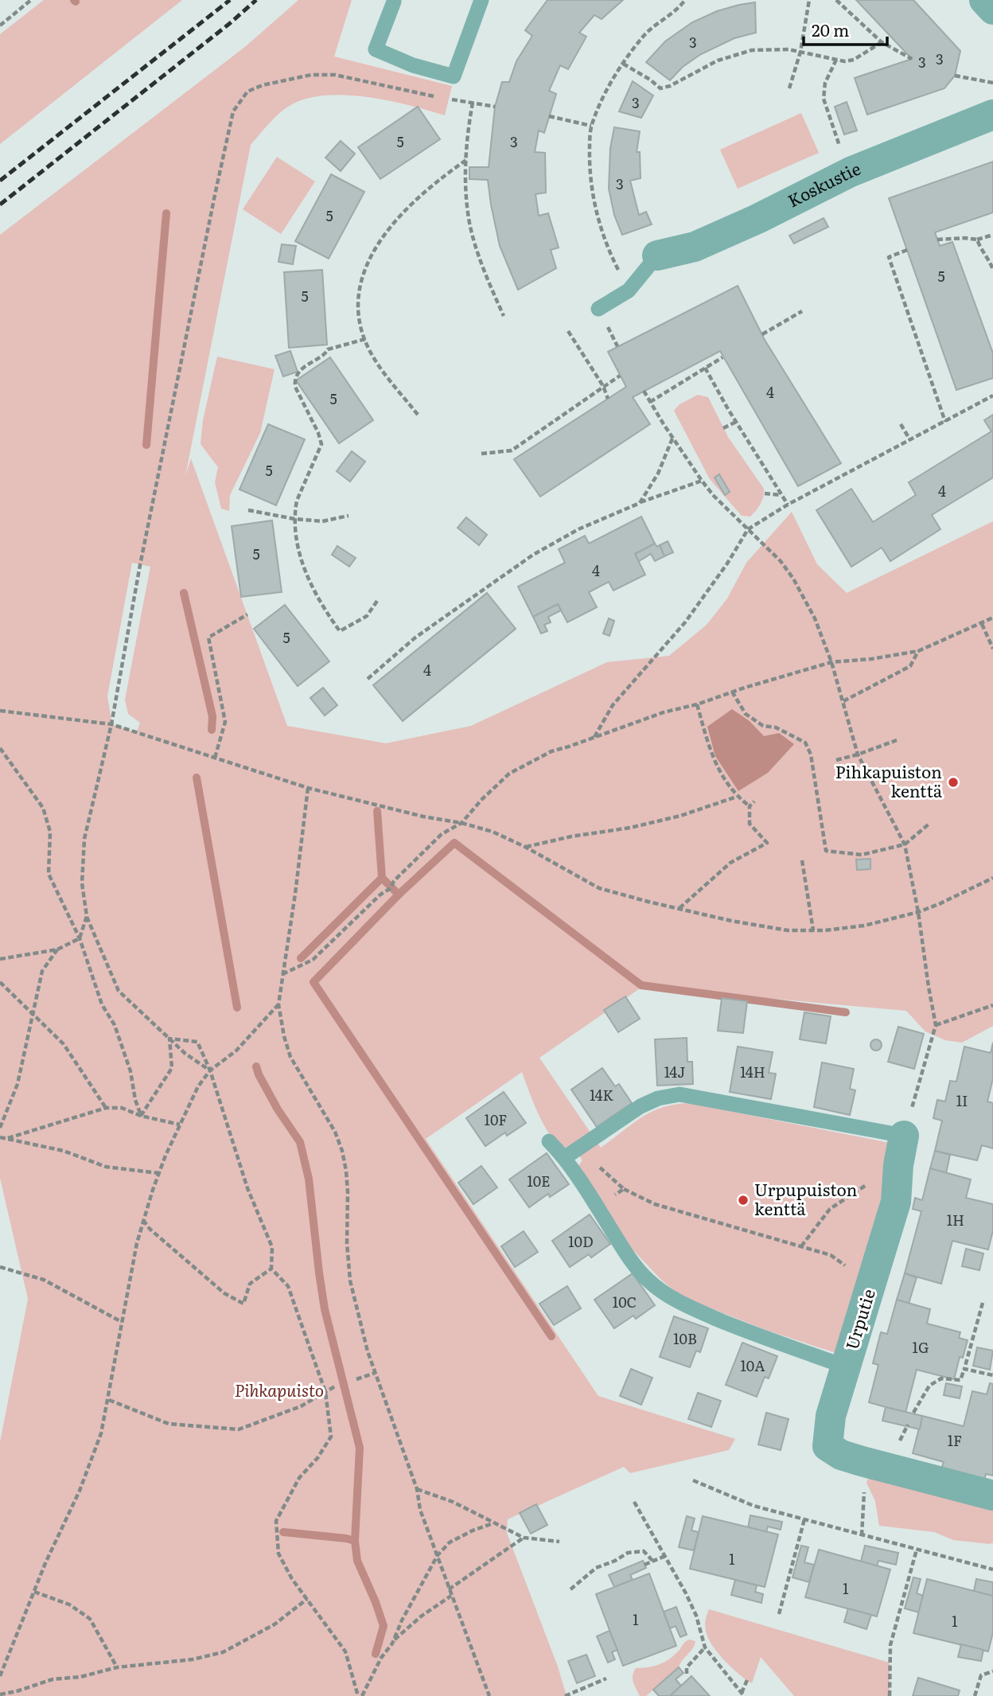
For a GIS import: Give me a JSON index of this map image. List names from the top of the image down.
{
  "streets": {
    "street": ["Koskustie", "Urputie"]
  },
  "parks": ["Pihkapuisto"],
  "places": ["Pihkapuiston kenttä", "Urpupuiston kenttä"],
  "house_numbers": [
    "3",
    "3",
    "3",
    "3",
    "5",
    "3",
    "3",
    "5",
    "5",
    "5",
    "4",
    "5",
    "5",
    "4",
    "5",
    "4",
    "5",
    "4",
    "14J",
    "14H",
    "14K",
    "1I",
    "10F",
    "10E",
    "1H",
    "10D",
    "10C",
    "10B",
    "1G",
    "10A",
    "1F",
    "1",
    "1",
    "1",
    "1"
  ],
  "scale_bar": "20 m"
}
